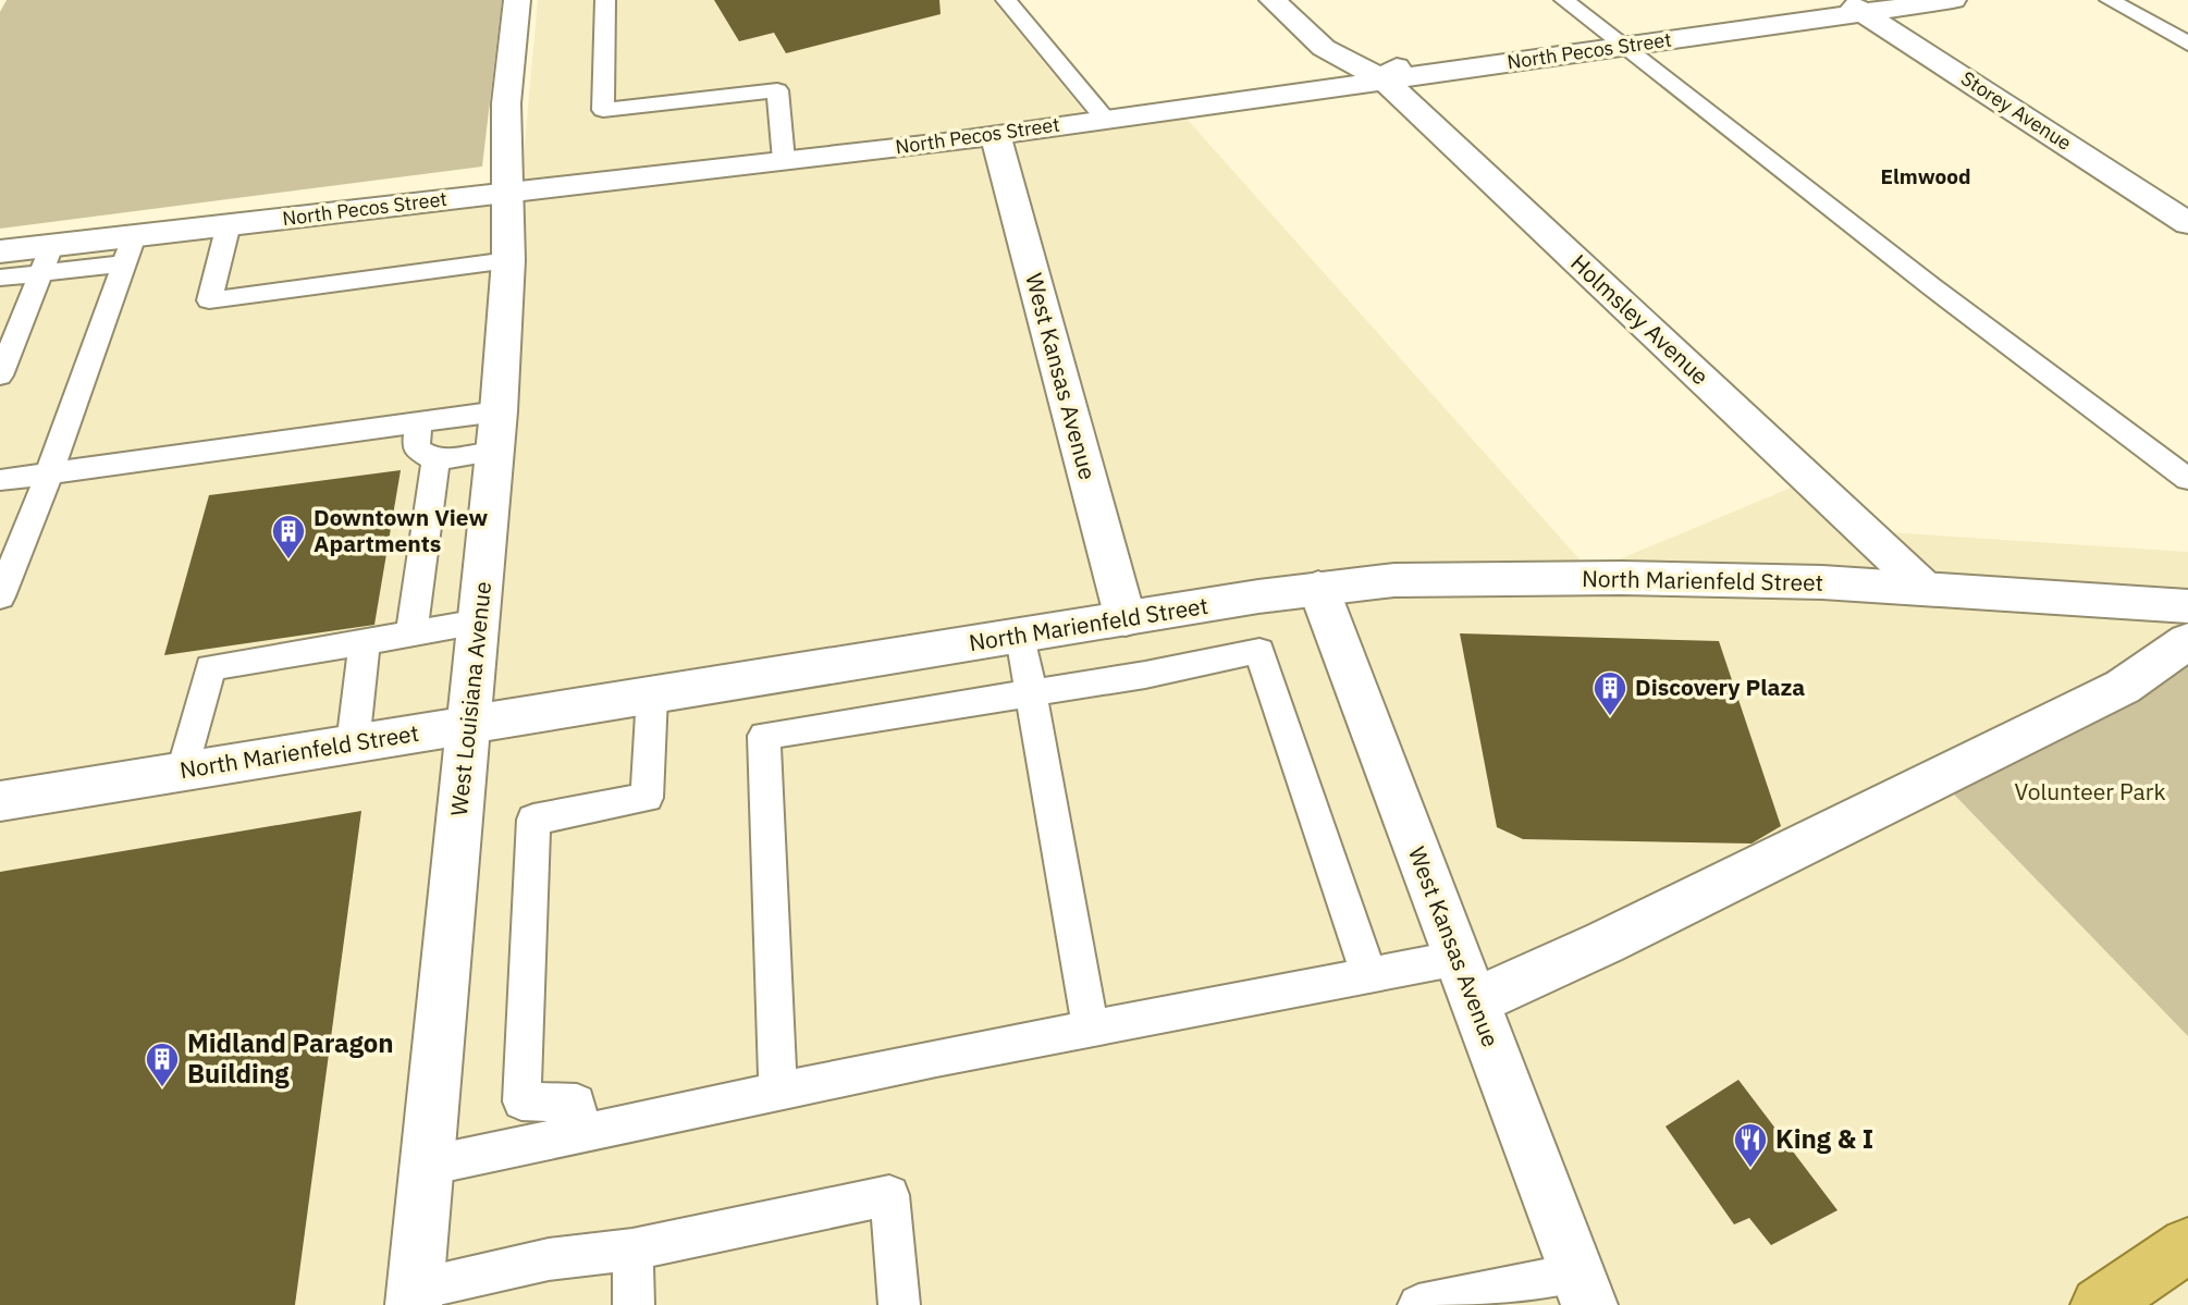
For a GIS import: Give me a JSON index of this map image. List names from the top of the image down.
{
  "streets": {
    "street": [
      "North Pecos Street",
      "Storey Avenue",
      "Holmsley Avenue",
      "West Kansas Avenue",
      "North Marienfeld Street",
      "West Louisiana Avenue"
    ]
  },
  "crossings": [
    ["North Pecos Street", "Storey Avenue"],
    ["North Pecos Street", "Holmsley Avenue"],
    ["North Pecos Street", "West Kansas Avenue"],
    ["North Pecos Street", "West Louisiana Avenue"],
    ["Holmsley Avenue", "North Marienfeld Street"],
    ["West Kansas Avenue", "North Marienfeld Street"],
    ["North Marienfeld Street", "West Louisiana Avenue"]
  ],
  "districts": ["Elmwood"],
  "parks": ["Volunteer Park"],
  "places": {
    "building": ["Downtown View Apartments", "Discovery Plaza", "Midland Paragon Building"],
    "restaurant": ["King & I"]
  }
}
